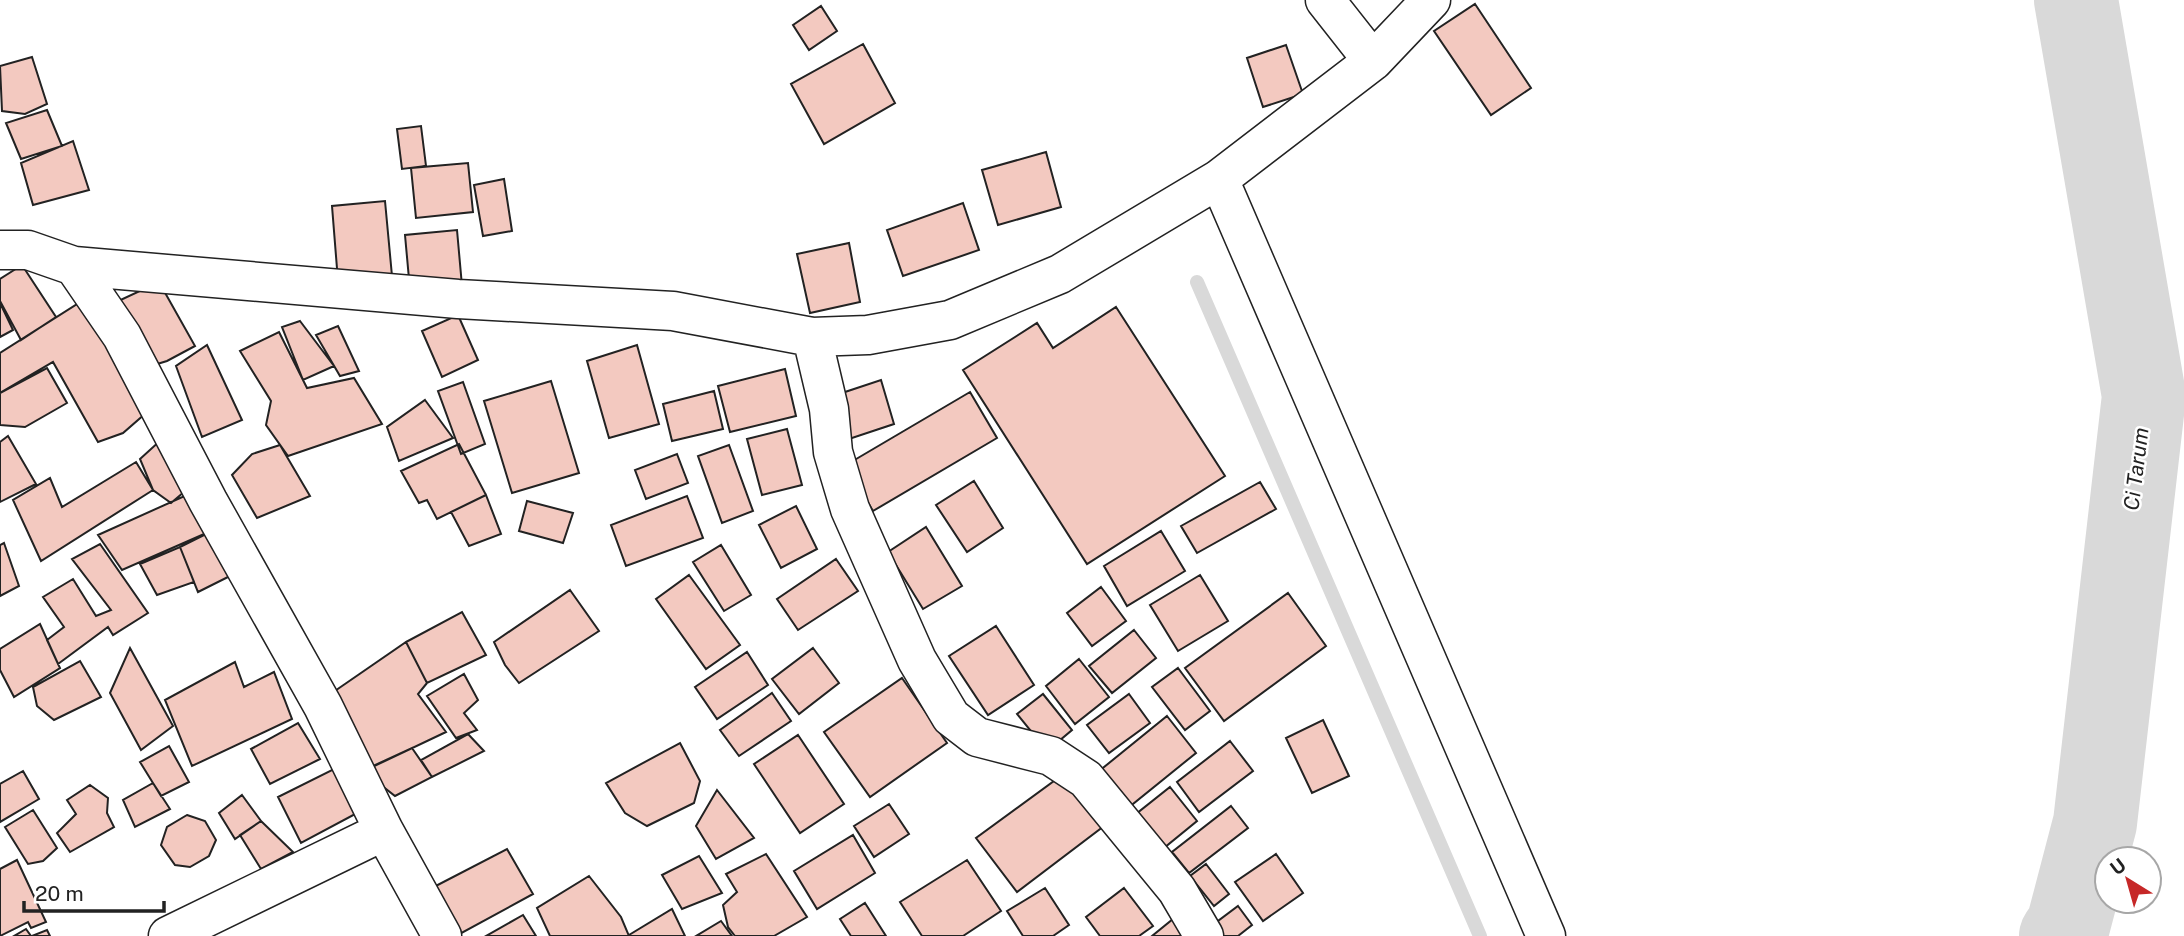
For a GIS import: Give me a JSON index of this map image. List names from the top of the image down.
{
  "water": ["Ci Tarum"],
  "scale_bar": "20 m",
  "north": "top left"
}
